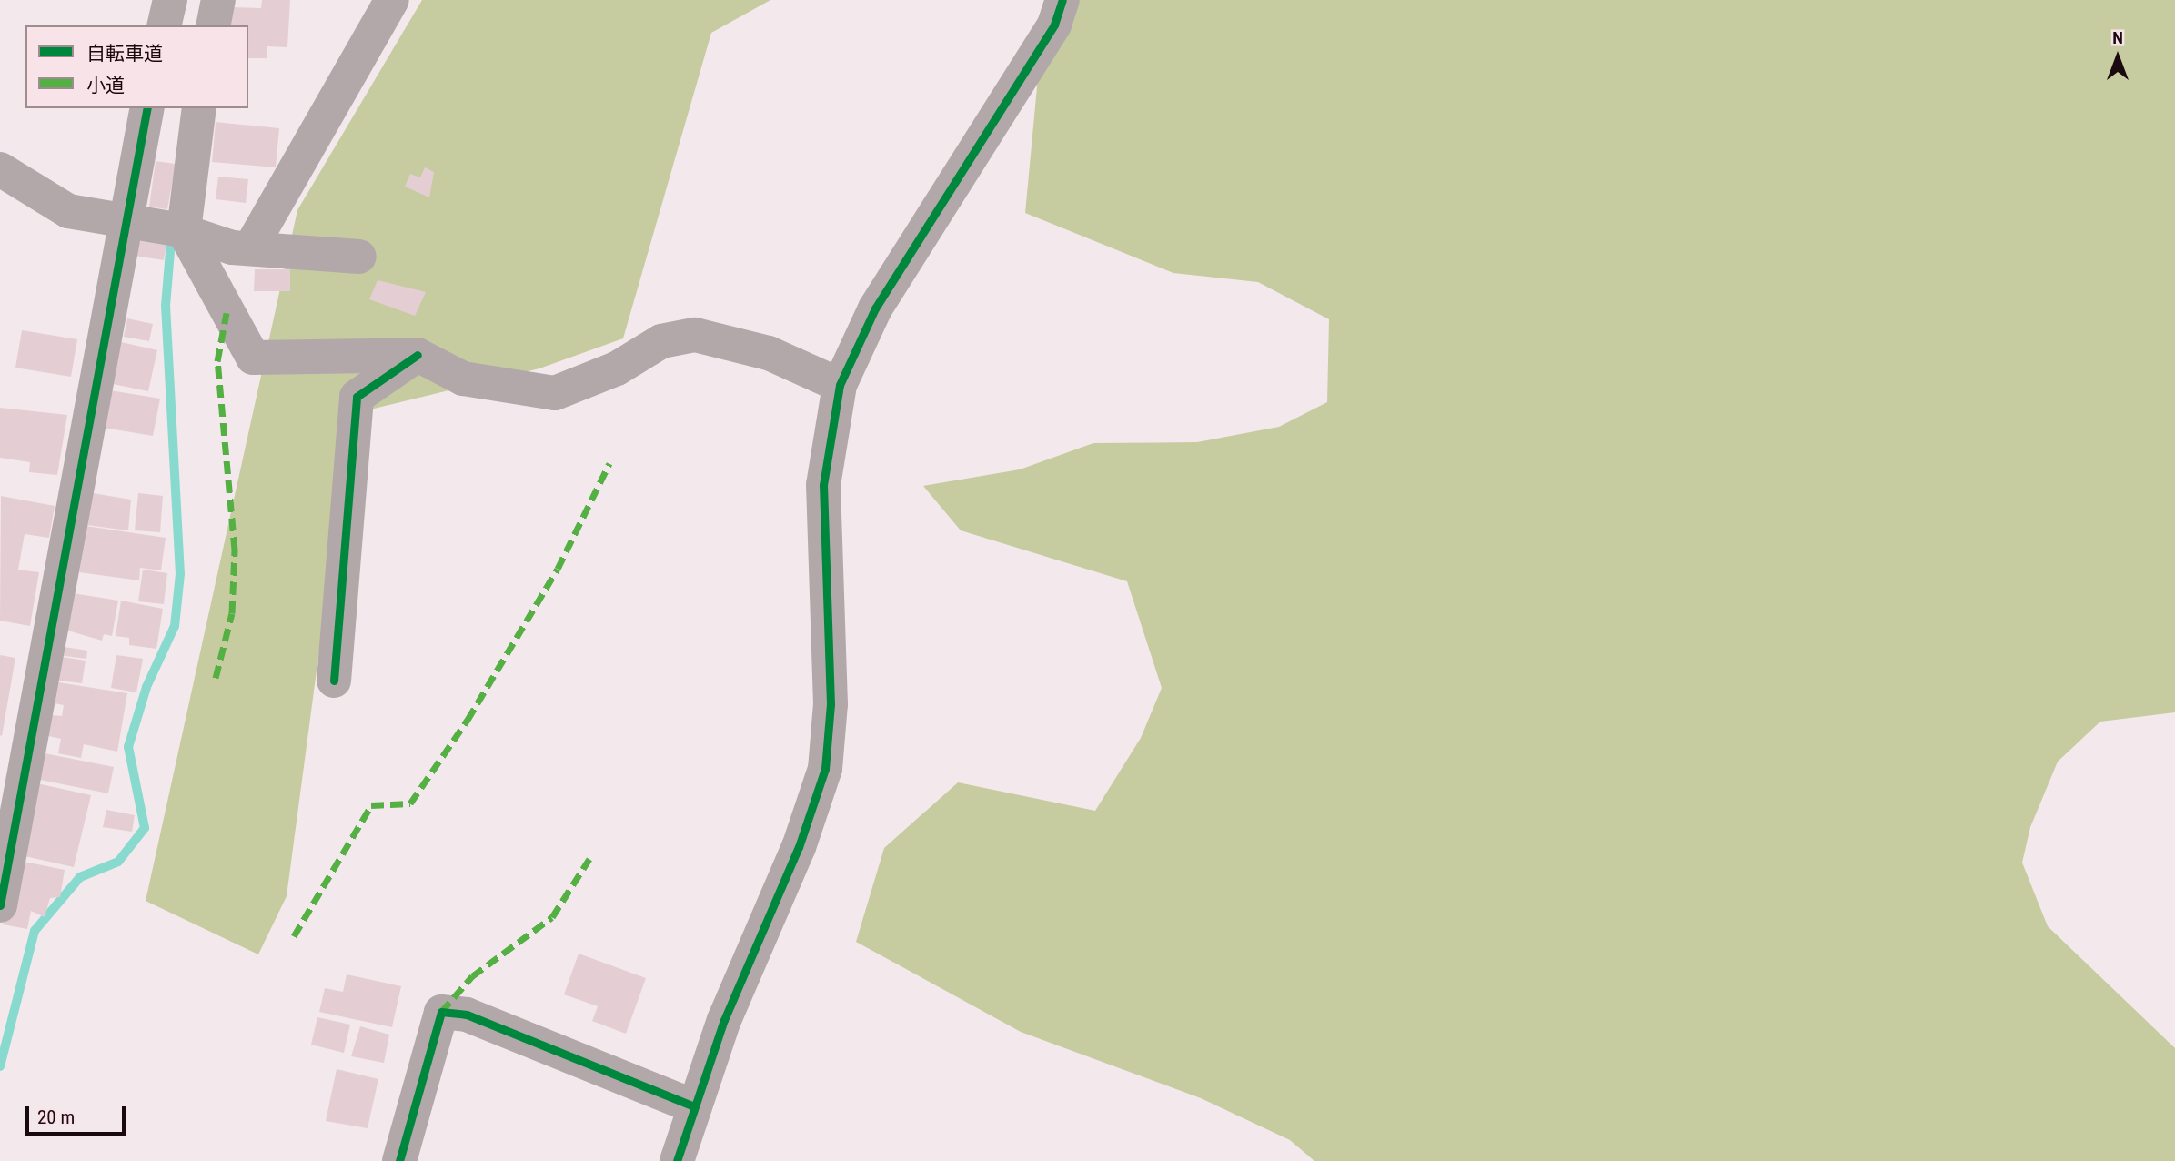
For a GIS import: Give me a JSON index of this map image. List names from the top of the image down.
{
  "legend": ["自転車道", "小道"],
  "scale_bar": "20 m",
  "north": "top"
}
